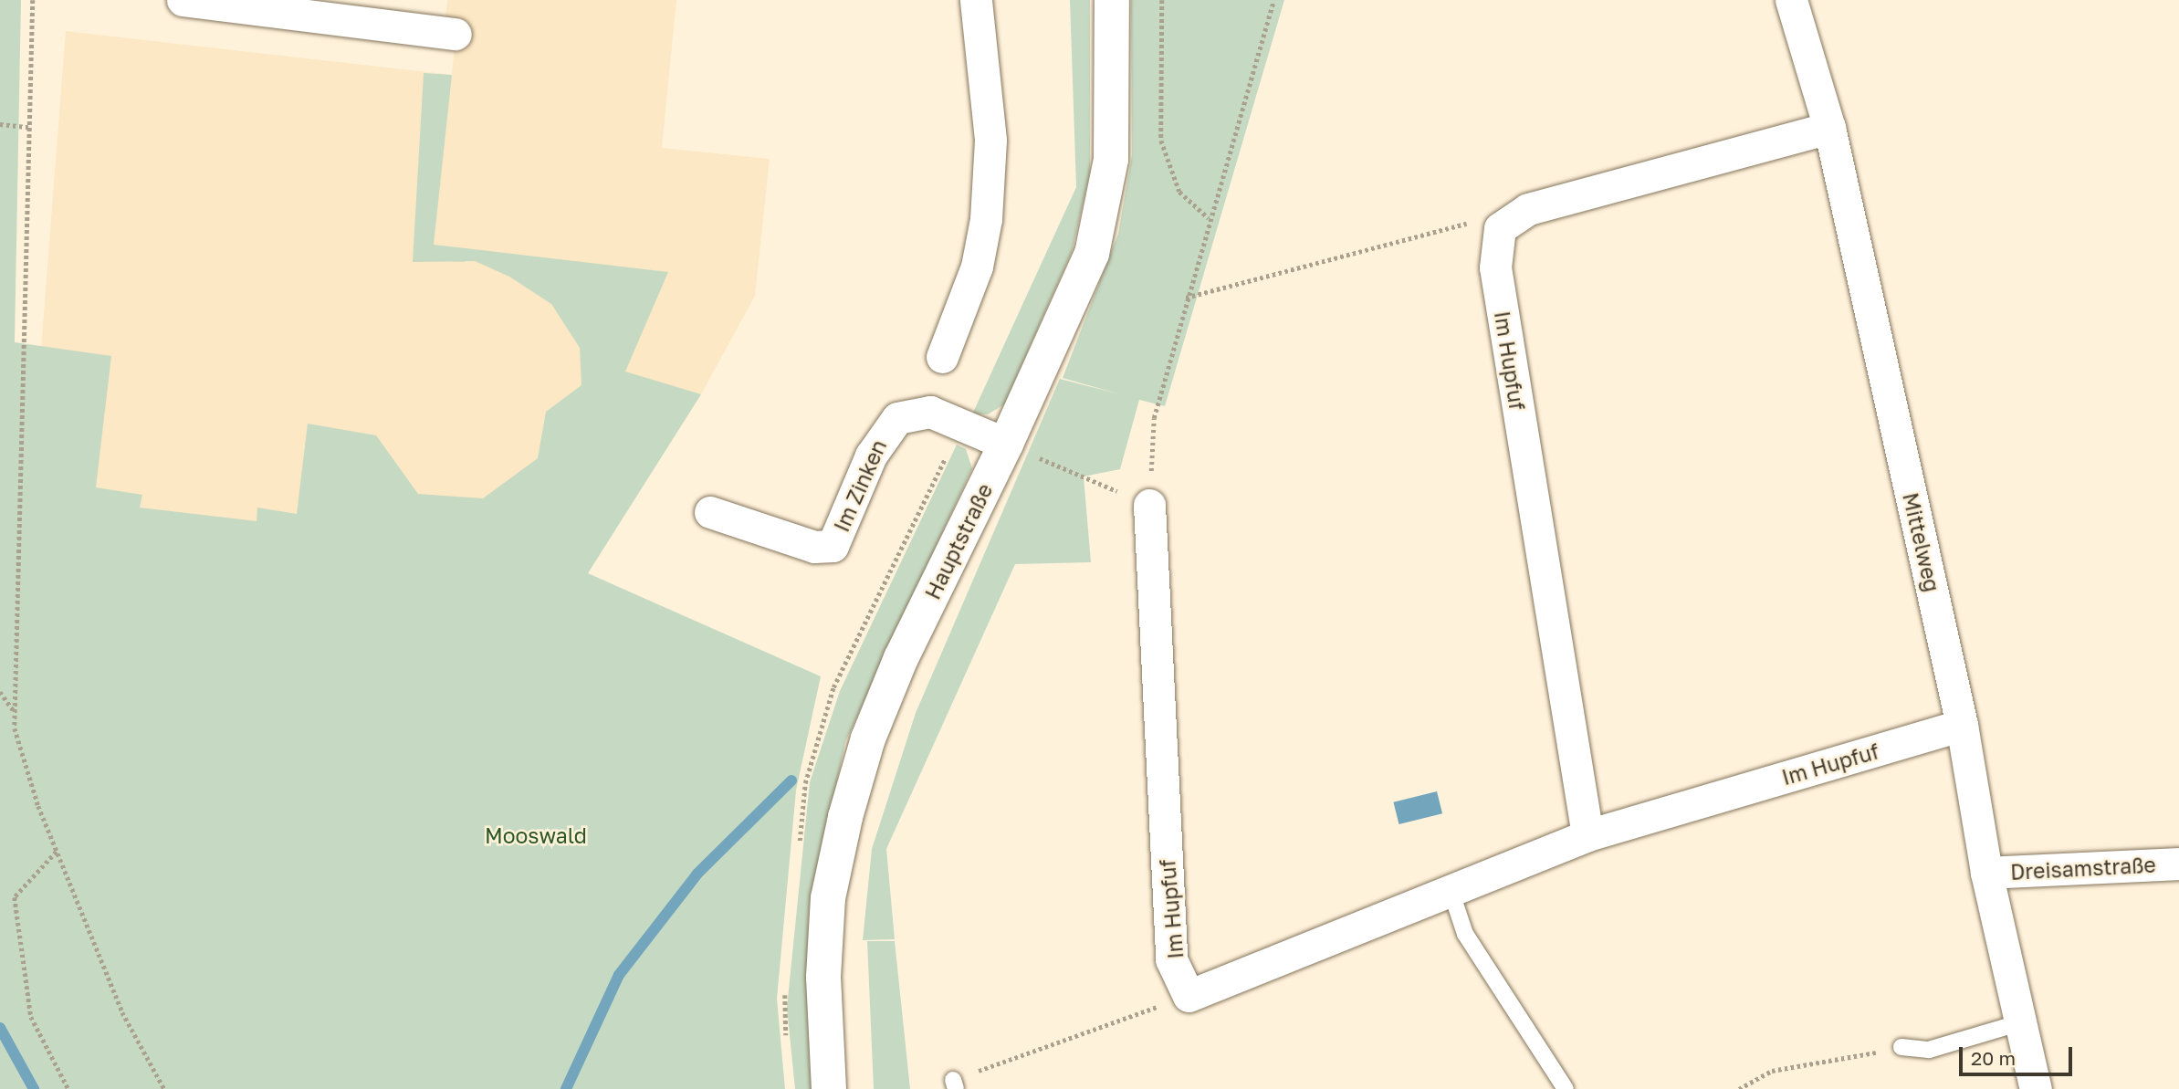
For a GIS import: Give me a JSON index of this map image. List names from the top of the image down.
{
  "streets": {
    "street": [
      "Im Hupfuf",
      "Im Zinken",
      "Hauptstraße",
      "Mittelweg",
      "Dreisamstraße"
    ]
  },
  "crossings": [
    ["Im Hupfuf", "Mittelweg"],
    ["Im Zinken", "Hauptstraße"],
    ["Mittelweg", "Dreisamstraße"]
  ],
  "parks": ["Mooswald"],
  "scale_bar": "20 m"
}
